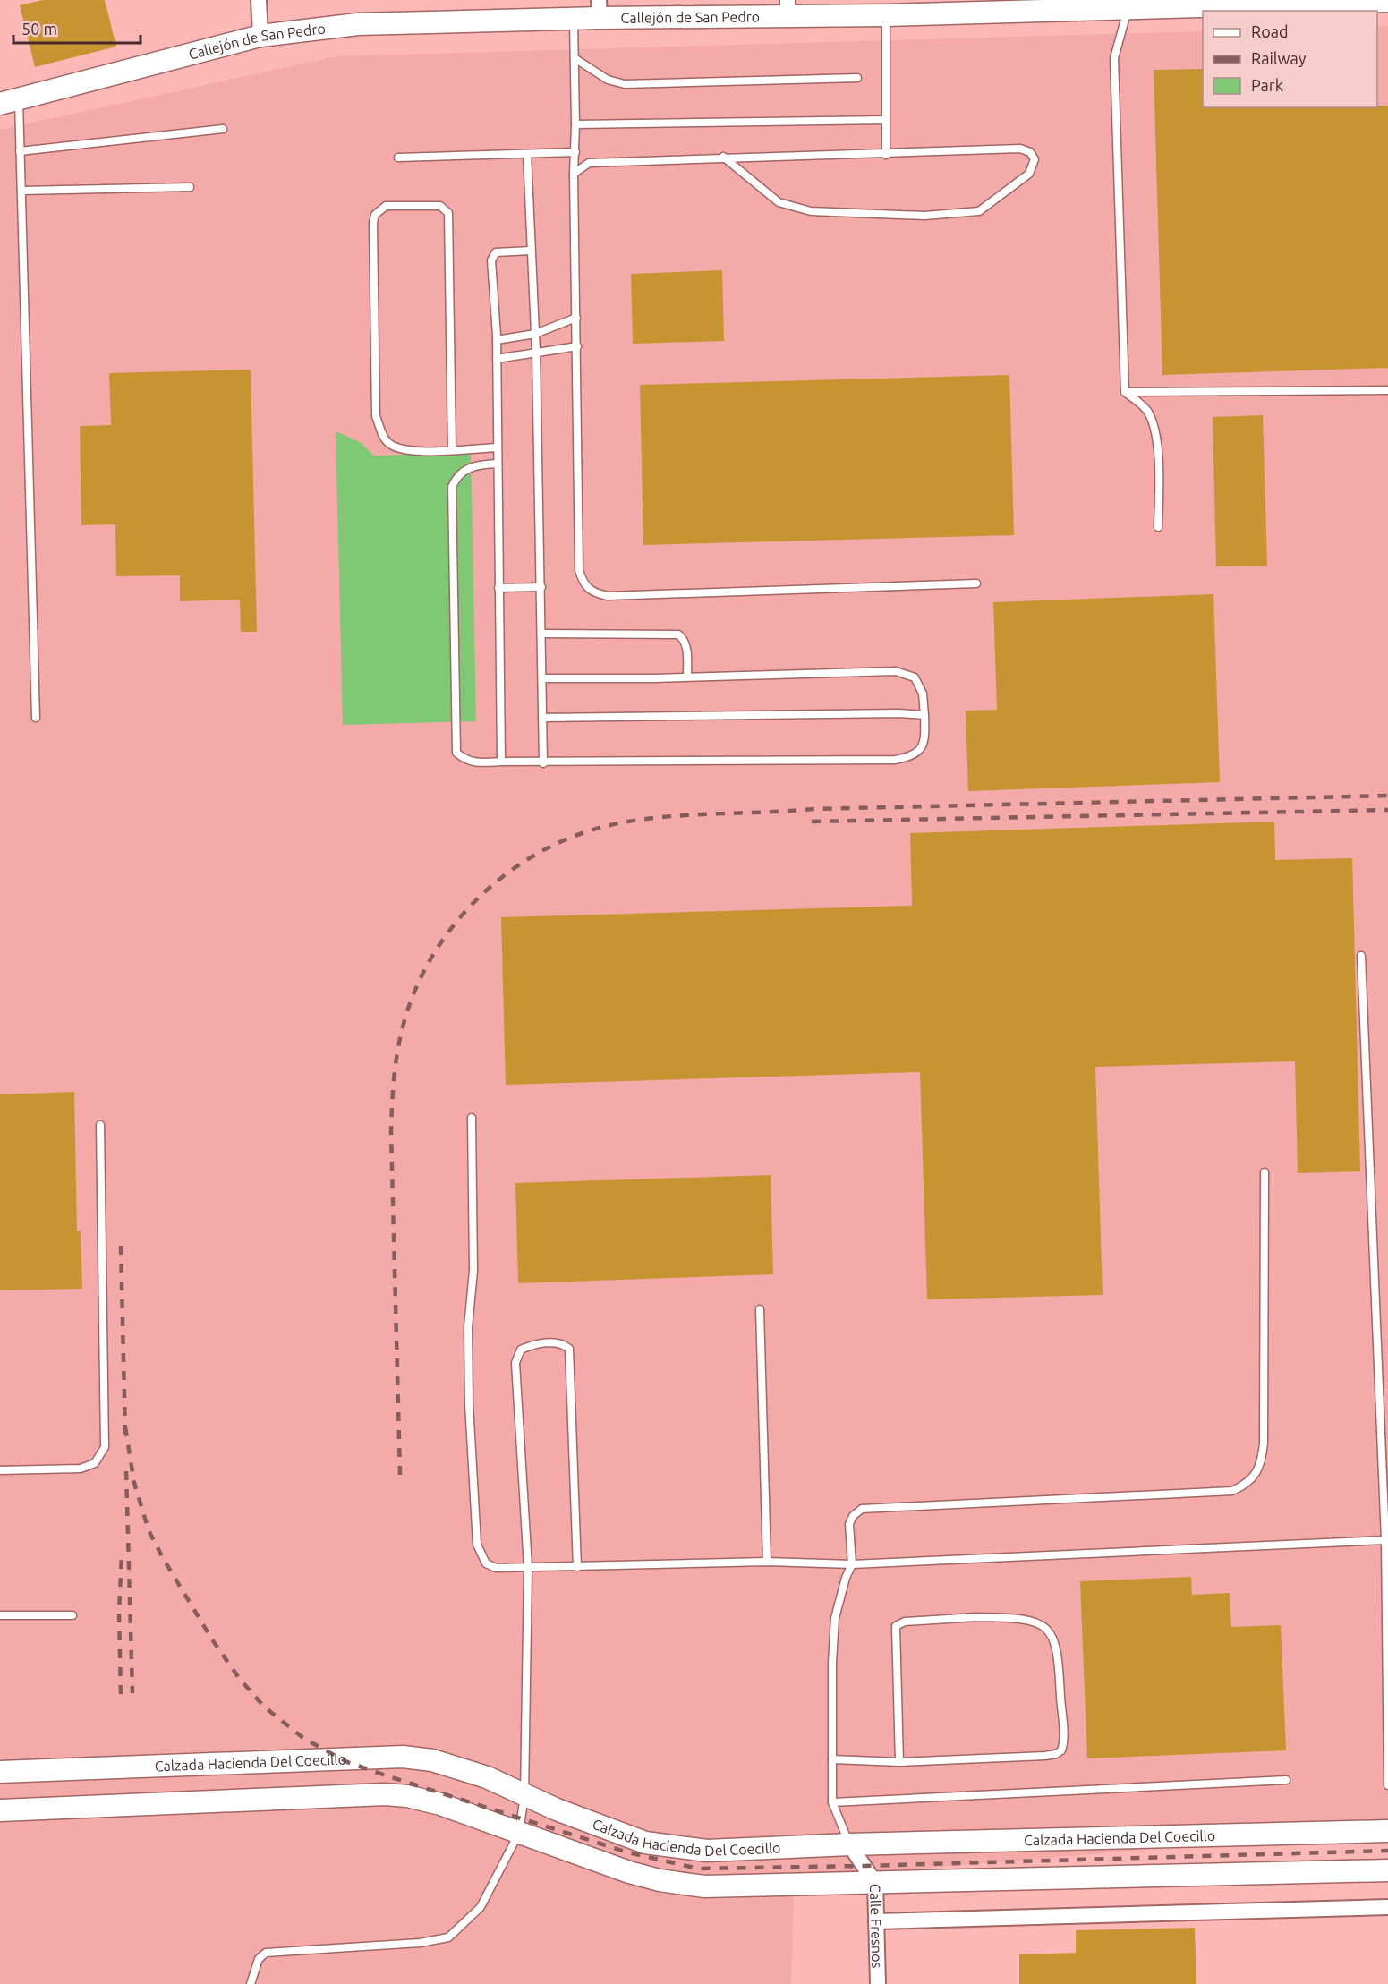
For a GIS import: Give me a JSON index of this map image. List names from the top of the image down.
{
  "streets": {
    "main road": ["Callejón de San Pedro", "Calzada Hacienda Del Coecillo"],
    "street": ["Calle Fresnos"]
  },
  "crossings": [
    ["Calzada Hacienda Del Coecillo", "Calle Fresnos"]
  ],
  "legend": ["Road", "Railway", "Park"],
  "scale_bar": "50 m"
}
